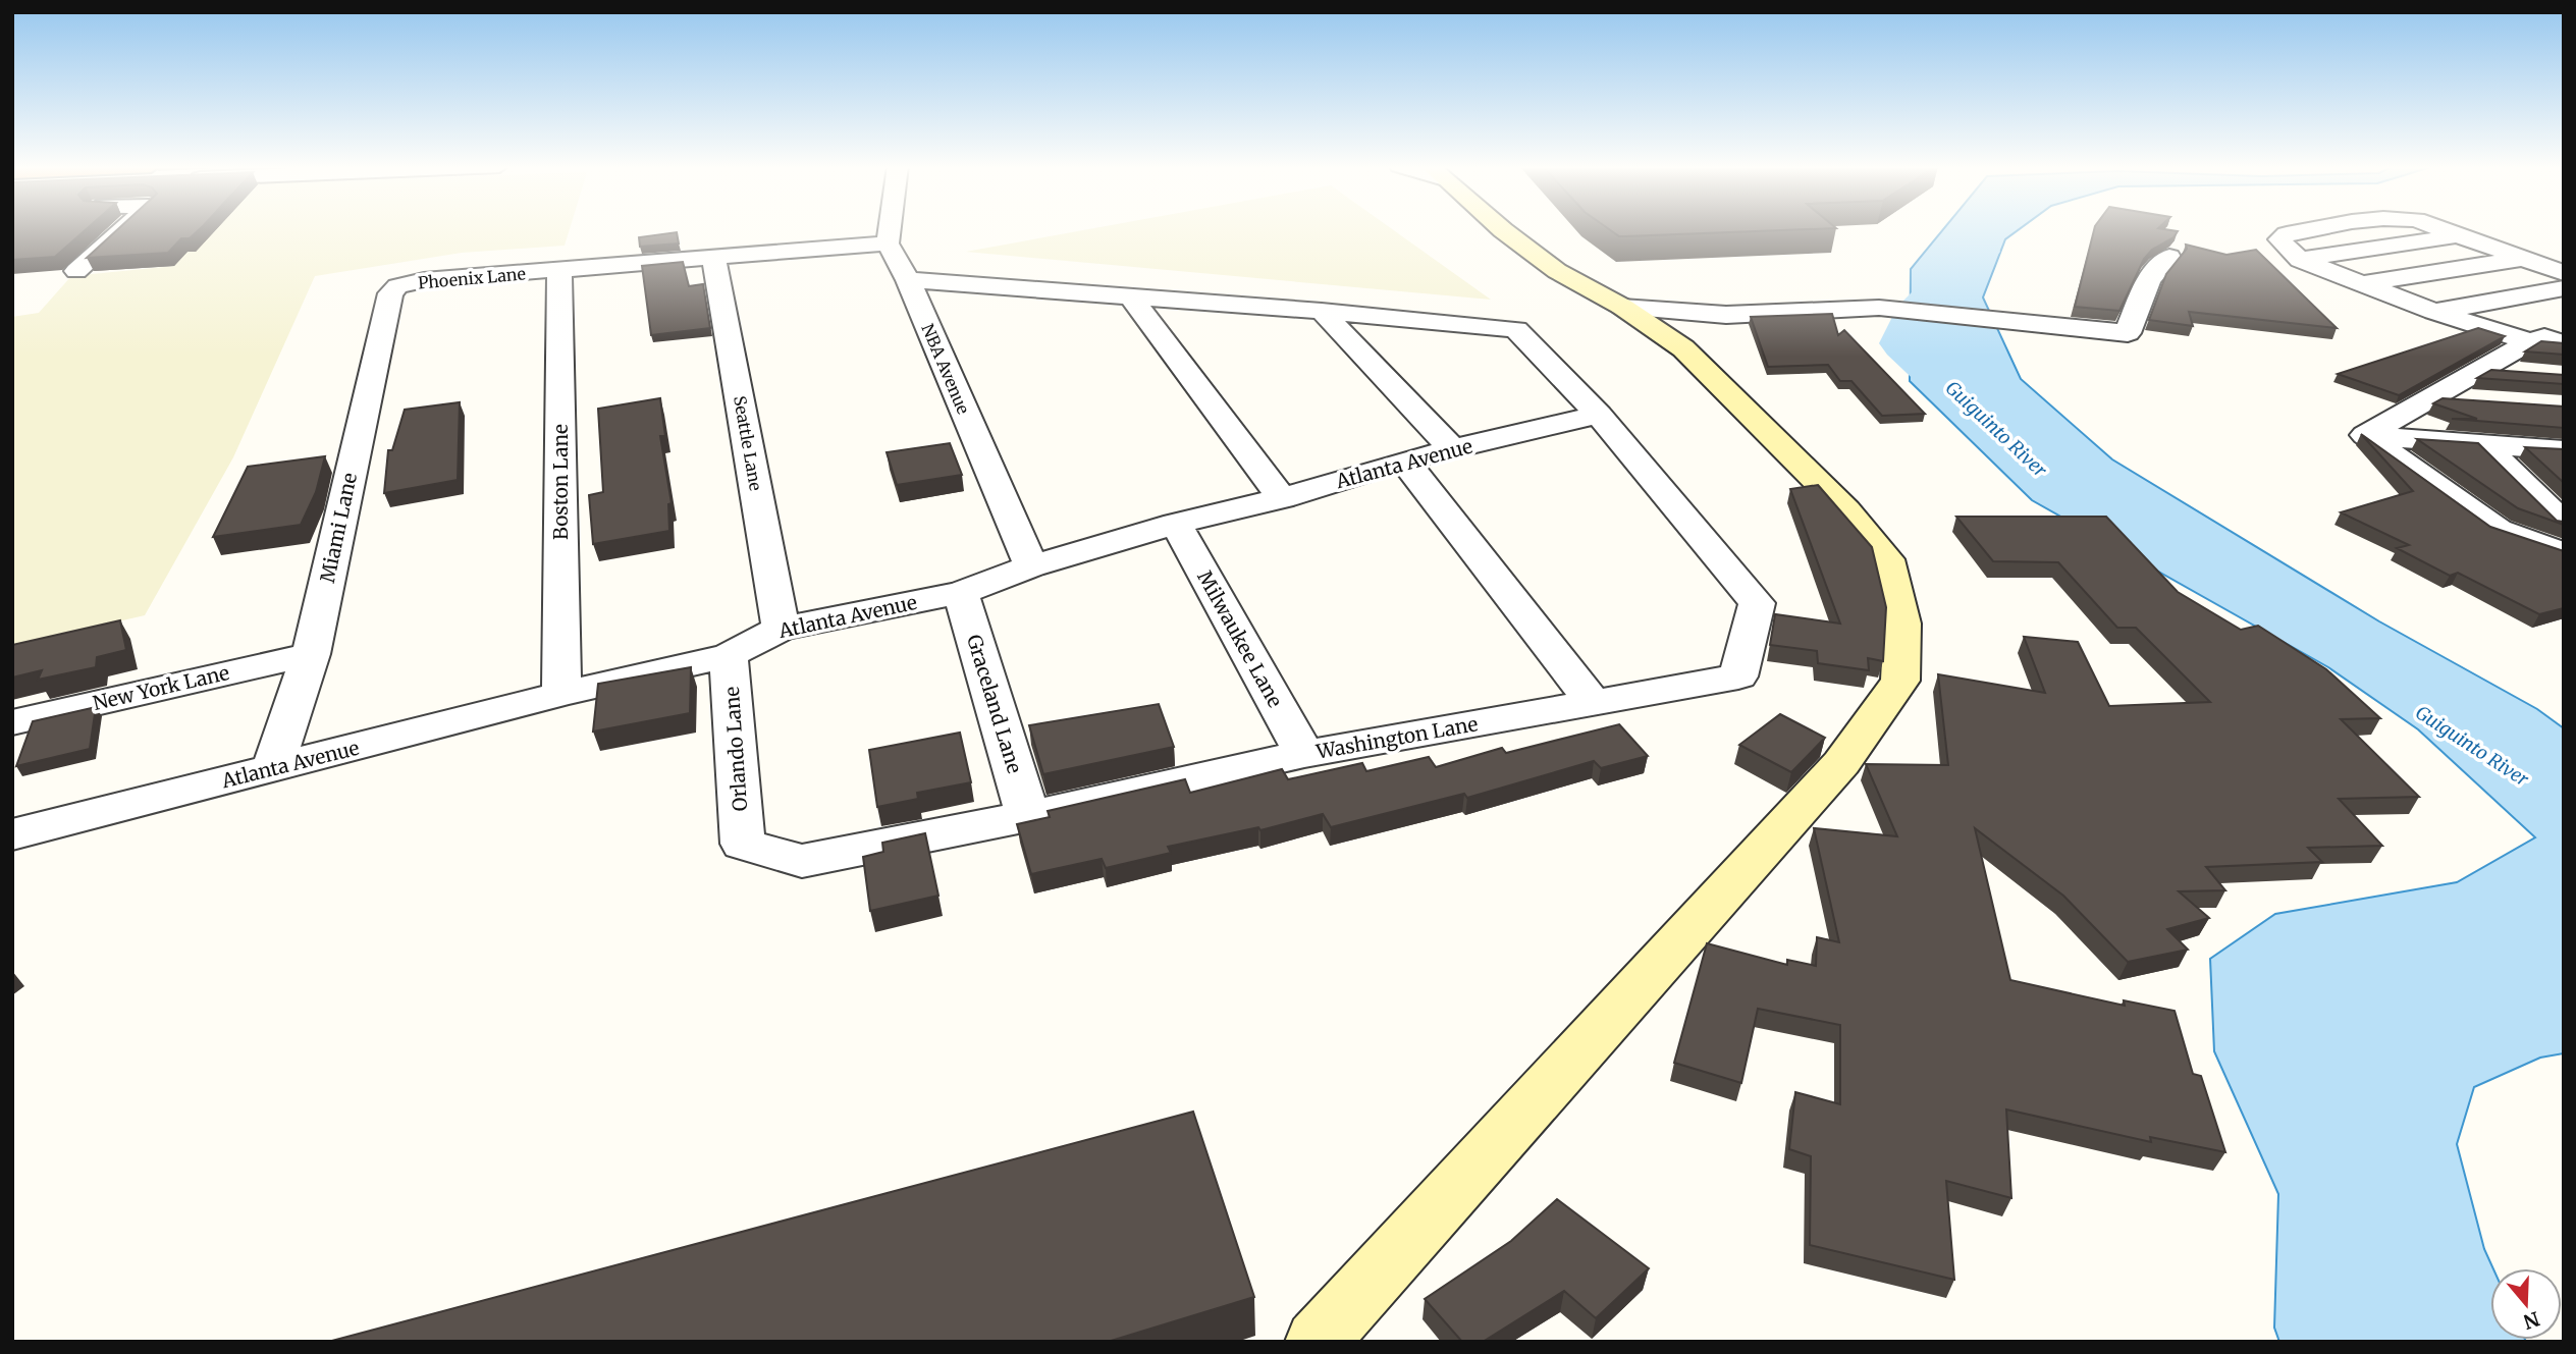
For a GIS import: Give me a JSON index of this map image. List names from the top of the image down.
{
  "streets": {
    "street": [
      "Phoenix Lane",
      "NBA Avenue",
      "Seattle Lane",
      "Atlanta Avenue",
      "Boston Lane",
      "Miami Lane",
      "Milwaukee Lane",
      "New York Lane",
      "Graceland Lane",
      "Washington Lane",
      "Orlando Lane"
    ]
  },
  "crossings": [
    ["Phoenix Lane", "NBA Avenue"],
    ["Phoenix Lane", "Seattle Lane"],
    ["Phoenix Lane", "Boston Lane"],
    ["Phoenix Lane", "Miami Lane"],
    ["NBA Avenue", "Atlanta Avenue"],
    ["Seattle Lane", "Atlanta Avenue"],
    ["Atlanta Avenue", "Boston Lane"],
    ["Atlanta Avenue", "Miami Lane"],
    ["Atlanta Avenue", "Milwaukee Lane"],
    ["Atlanta Avenue", "Graceland Lane"],
    ["Atlanta Avenue", "Washington Lane"],
    ["Atlanta Avenue", "Orlando Lane"],
    ["Miami Lane", "New York Lane"],
    ["Milwaukee Lane", "Washington Lane"],
    ["Graceland Lane", "Washington Lane"],
    ["Washington Lane", "Orlando Lane"]
  ],
  "water": ["Guiguinto River"],
  "north": "bottom"
}
